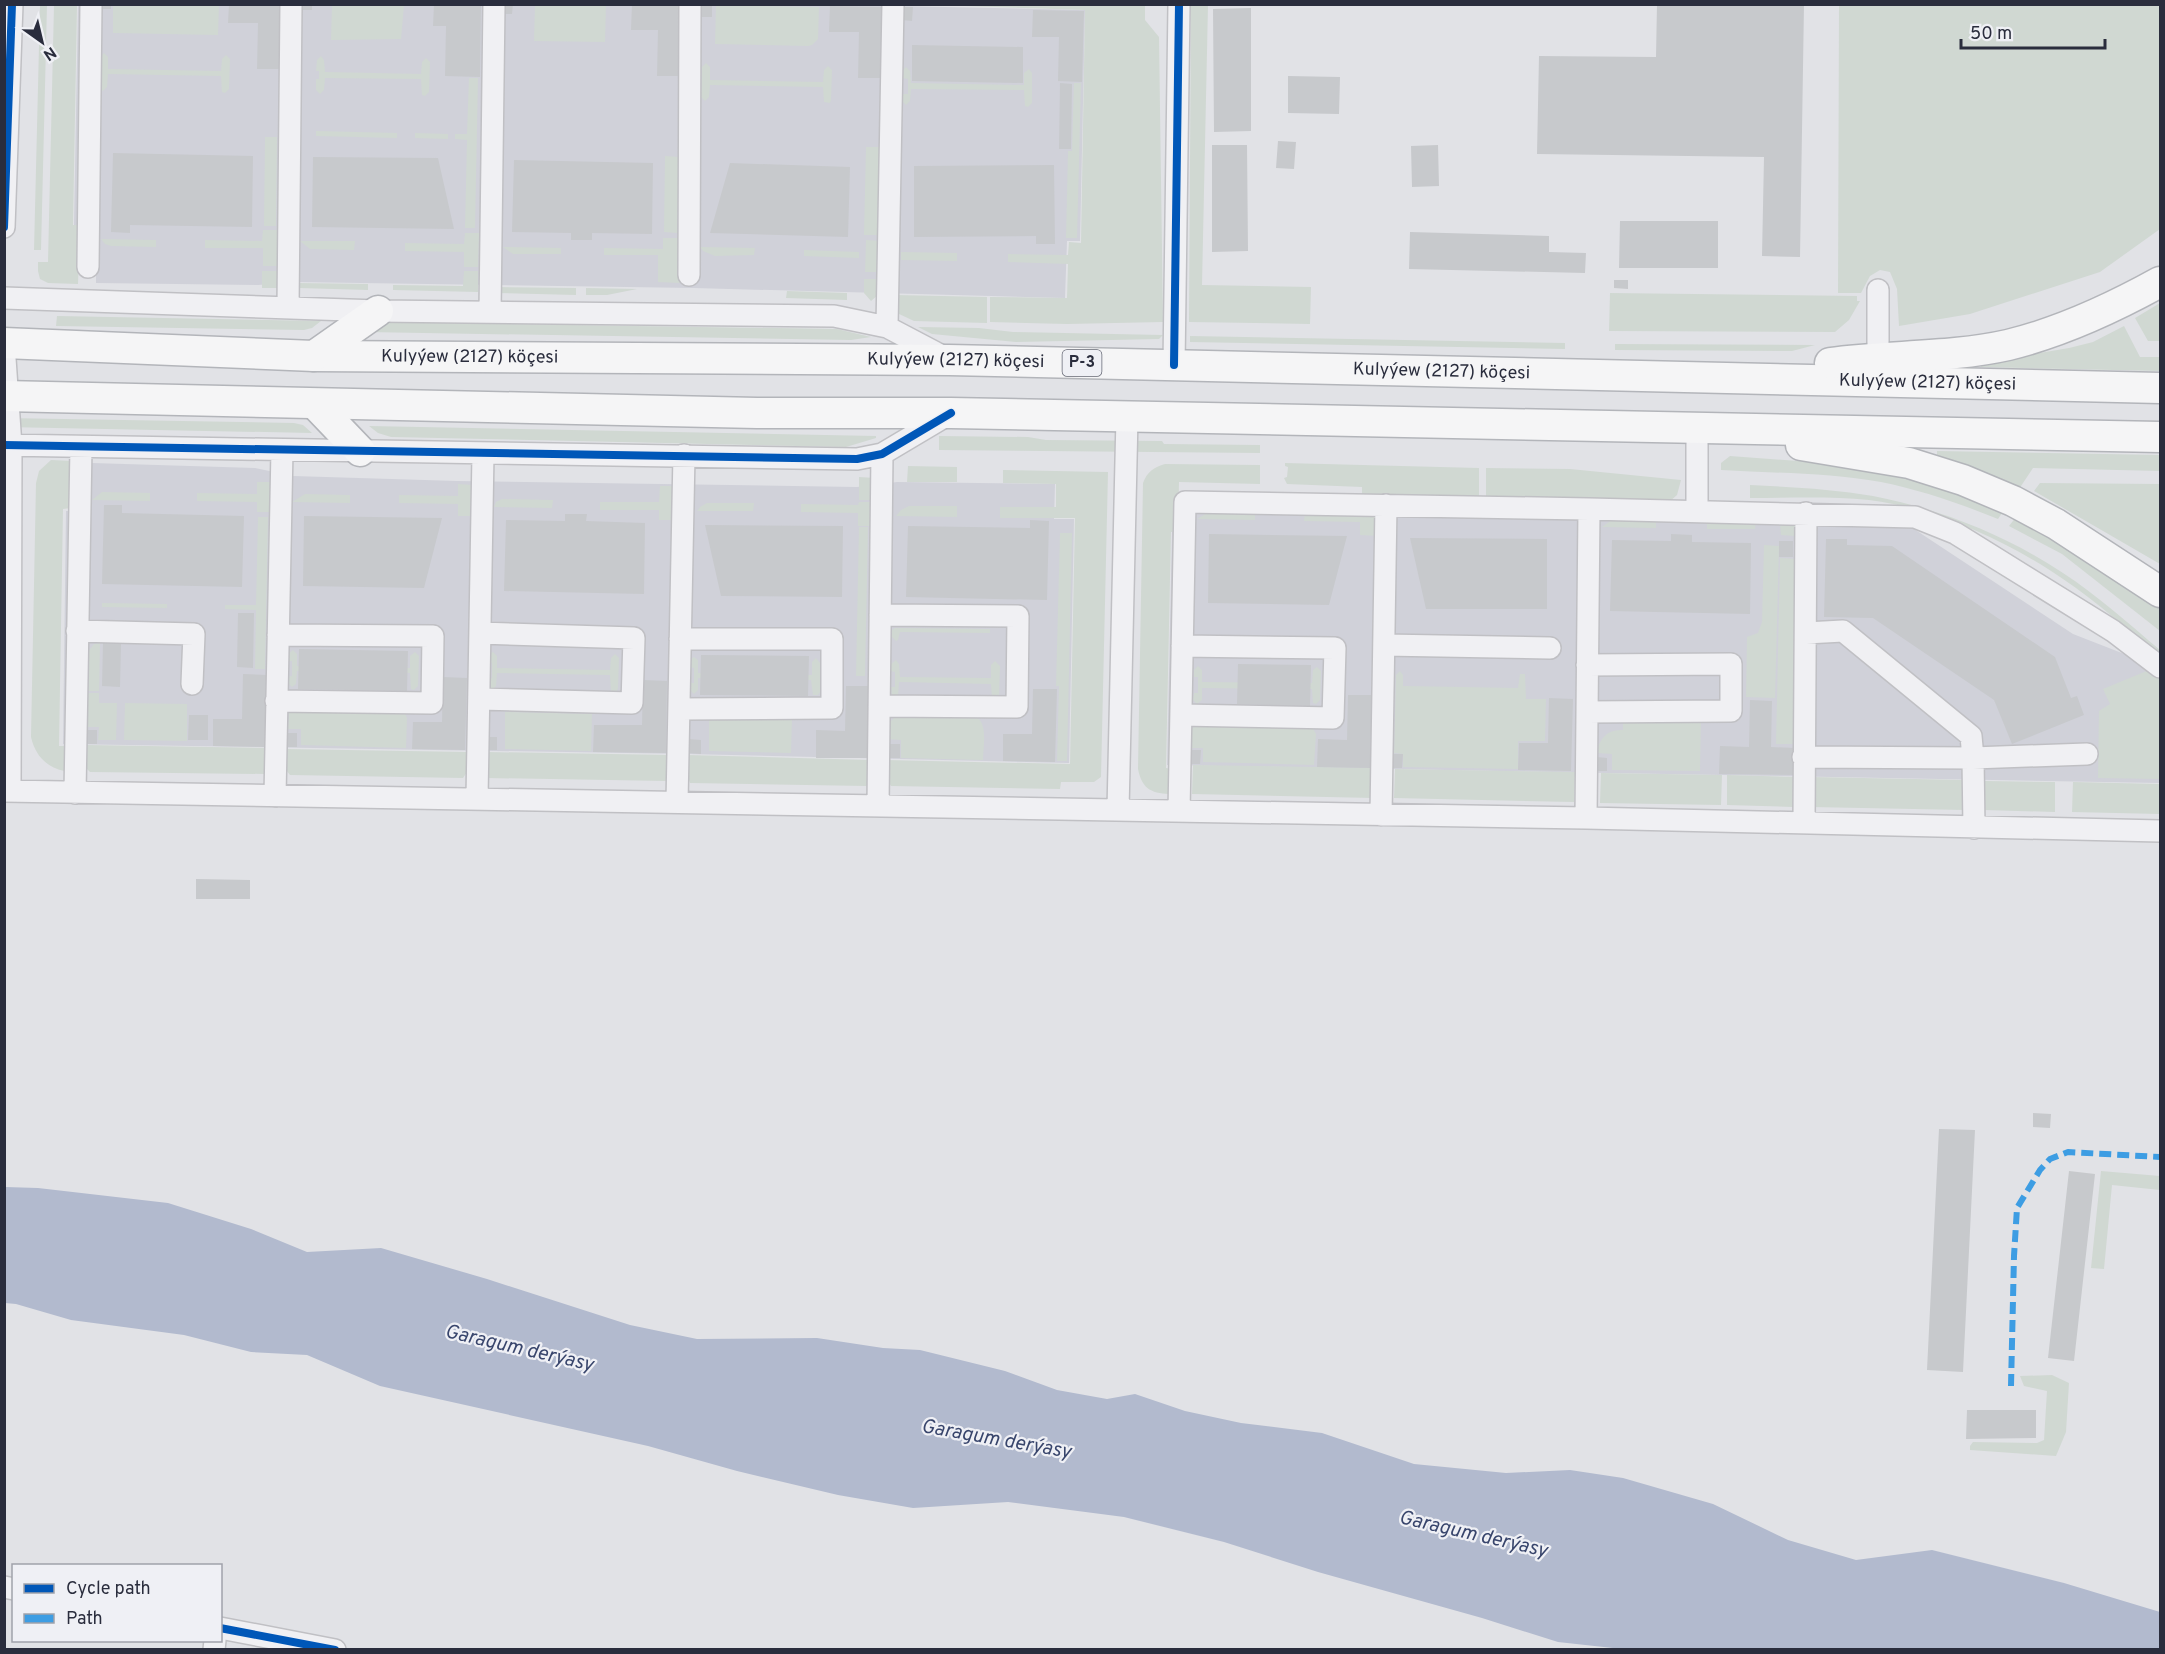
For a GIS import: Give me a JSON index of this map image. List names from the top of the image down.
{
  "streets": {
    "highway": ["Kulyýew (2127) köçesi", "P-3"]
  },
  "water": ["Garagum derýasy"],
  "legend": ["Cycle path", "Path"],
  "scale_bar": "50 m",
  "north": "bottom right"
}
